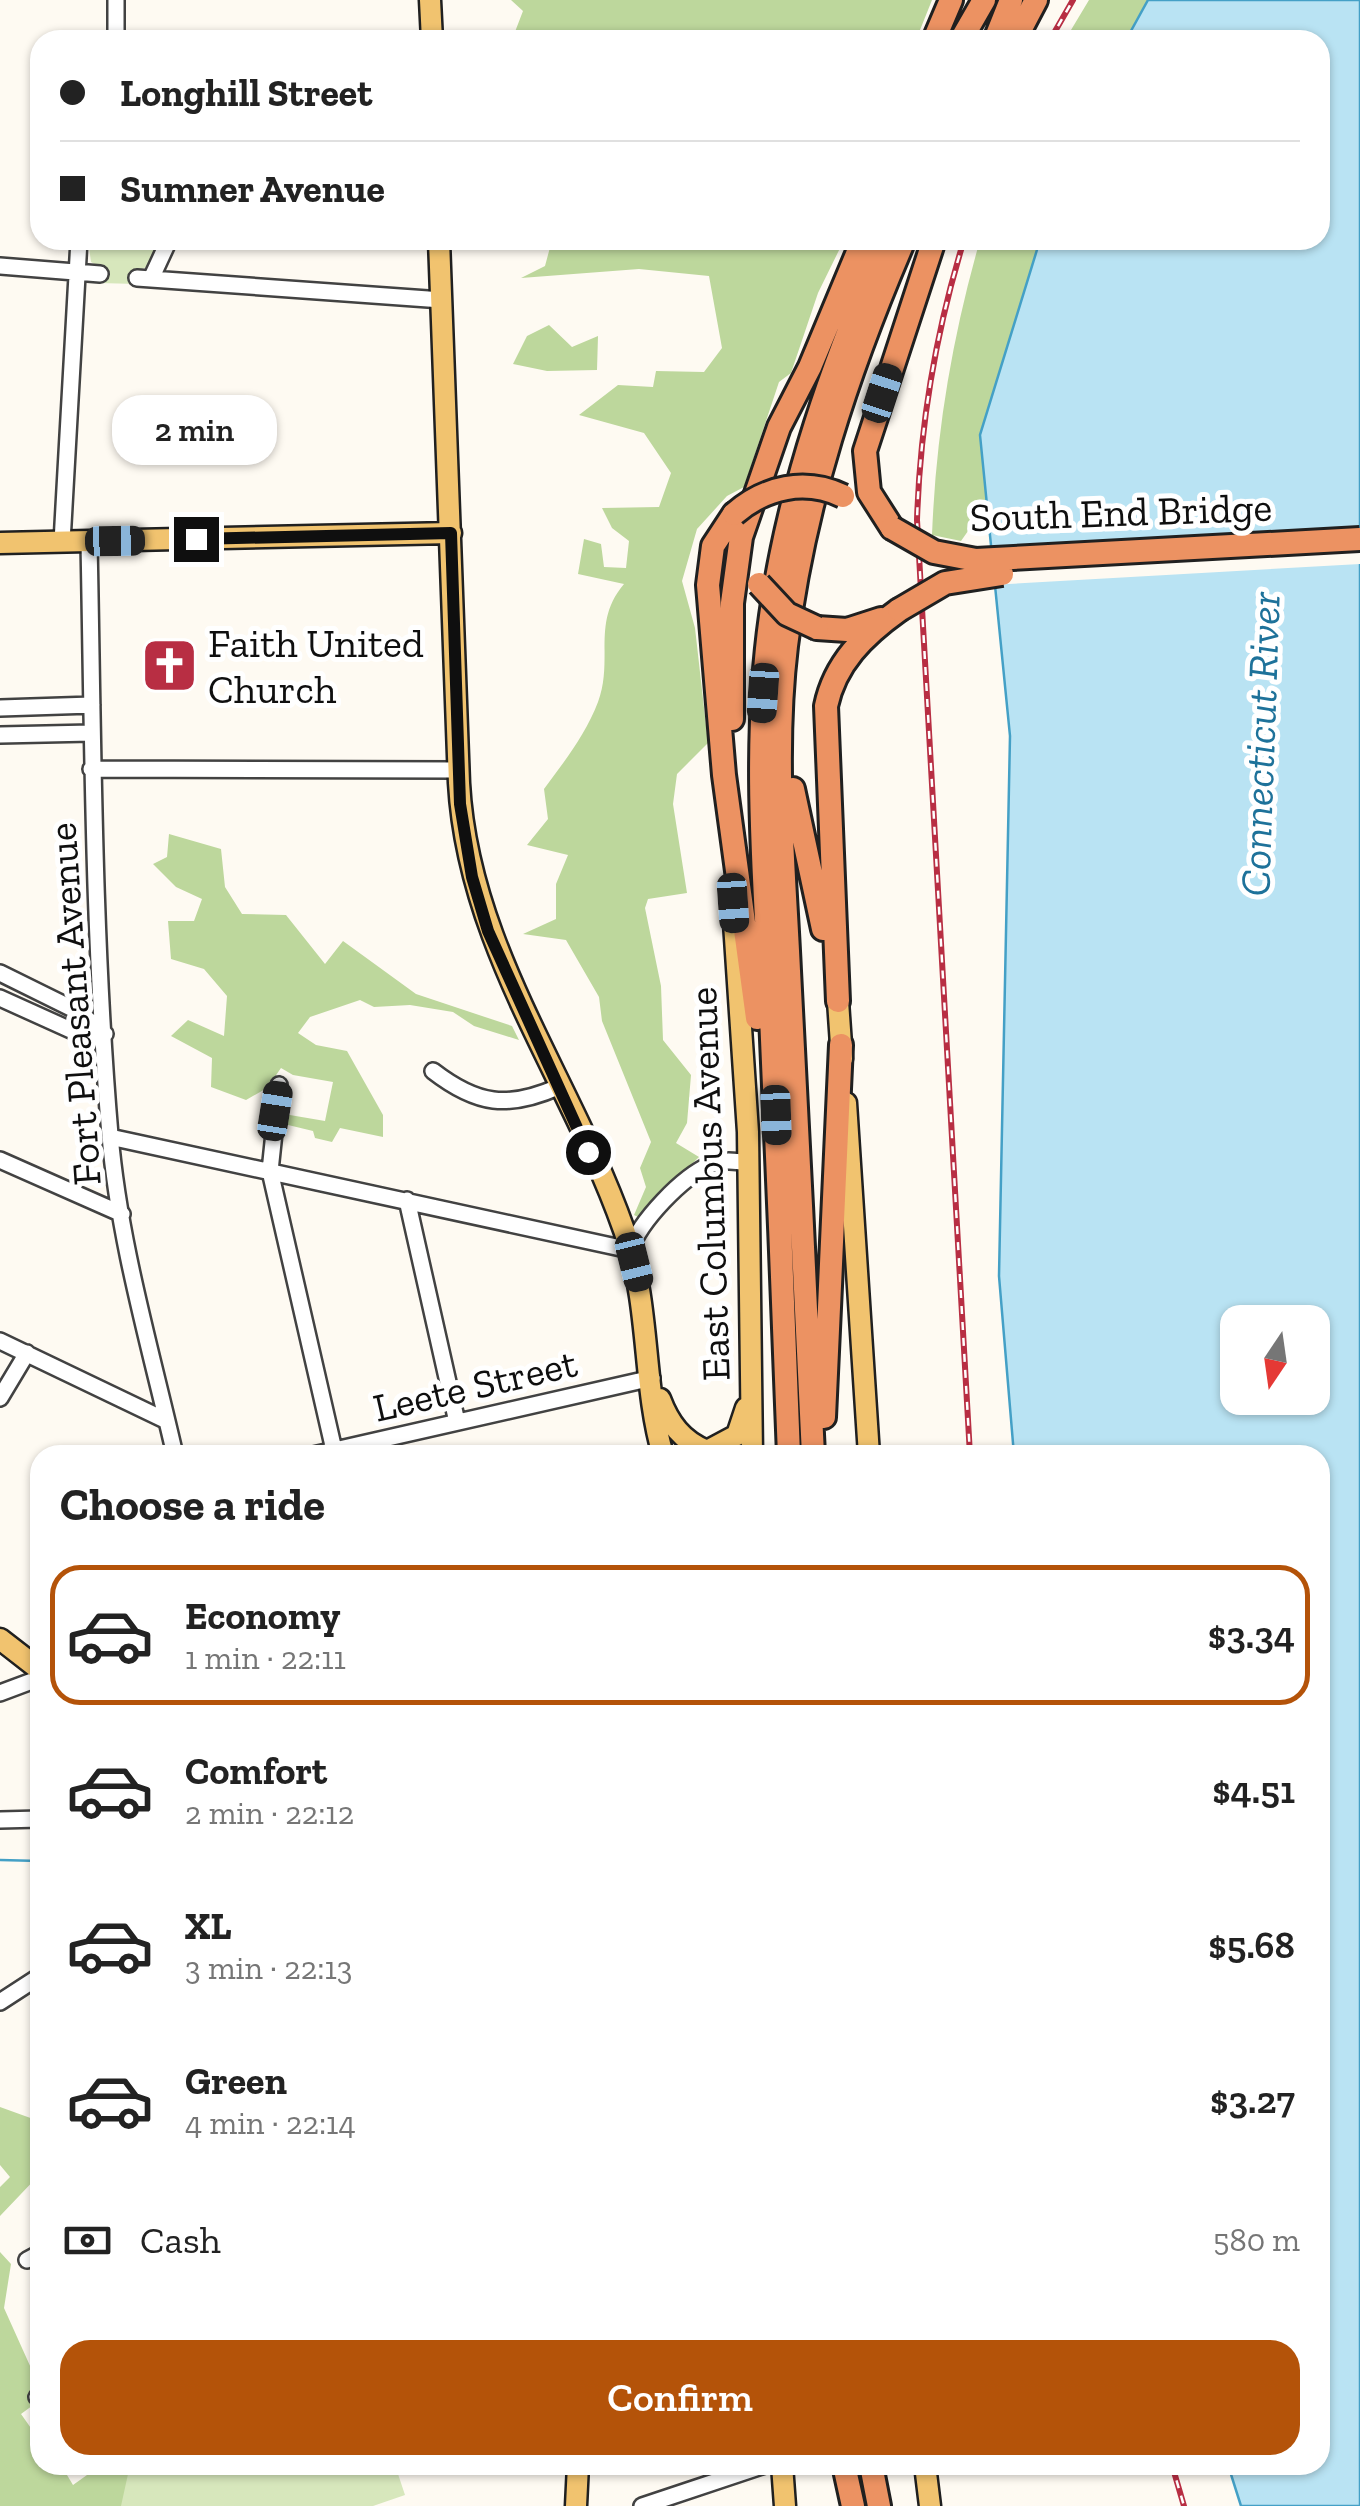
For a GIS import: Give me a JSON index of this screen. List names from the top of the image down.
{
  "streets": {
    "highway": ["South End Bridge"],
    "main road": ["East Columbus Avenue"],
    "street": ["Fort Pleasant Avenue", "Leete Street"]
  },
  "water": ["Connecticut River"],
  "places": {
    "church": ["Faith United Church"]
  },
  "north": "bottom",
  "page": {
    "banner": ["Longhill Street", "Sumner Avenue"],
    "bubble": "2 min",
    "heading": "Choose a ride",
    "list": [
      {
        "name": "Economy",
        "note": "1 min · 22:11",
        "value": "$3.34"
      },
      {
        "name": "Comfort",
        "note": "2 min · 22:12",
        "value": "$4.51"
      },
      {
        "name": "XL",
        "note": "3 min · 22:13",
        "value": "$5.68"
      },
      {
        "name": "Green",
        "note": "4 min · 22:14",
        "value": "$3.27"
      }
    ],
    "pay": ["Cash", "580 m"],
    "buttons": "Confirm"
  }
}
